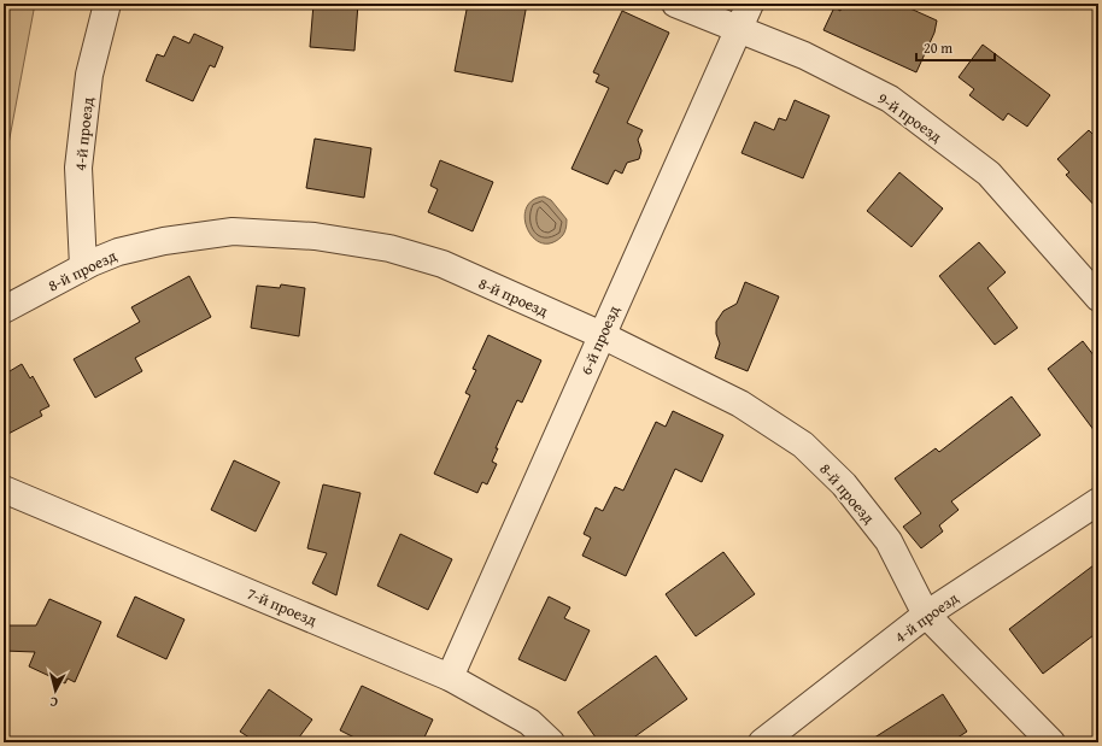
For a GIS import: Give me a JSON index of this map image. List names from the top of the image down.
{
  "streets": {
    "street": [
      "9-й проезд",
      "4-й проезд",
      "8-й проезд",
      "6-й проезд",
      "7-й проезд"
    ]
  },
  "crossings": [
    ["9-й проезд", "6-й проезд"],
    ["4-й проезд", "8-й проезд"],
    ["8-й проезд", "6-й проезд"],
    ["6-й проезд", "7-й проезд"]
  ],
  "scale_bar": "20 m",
  "north": "bottom"
}
